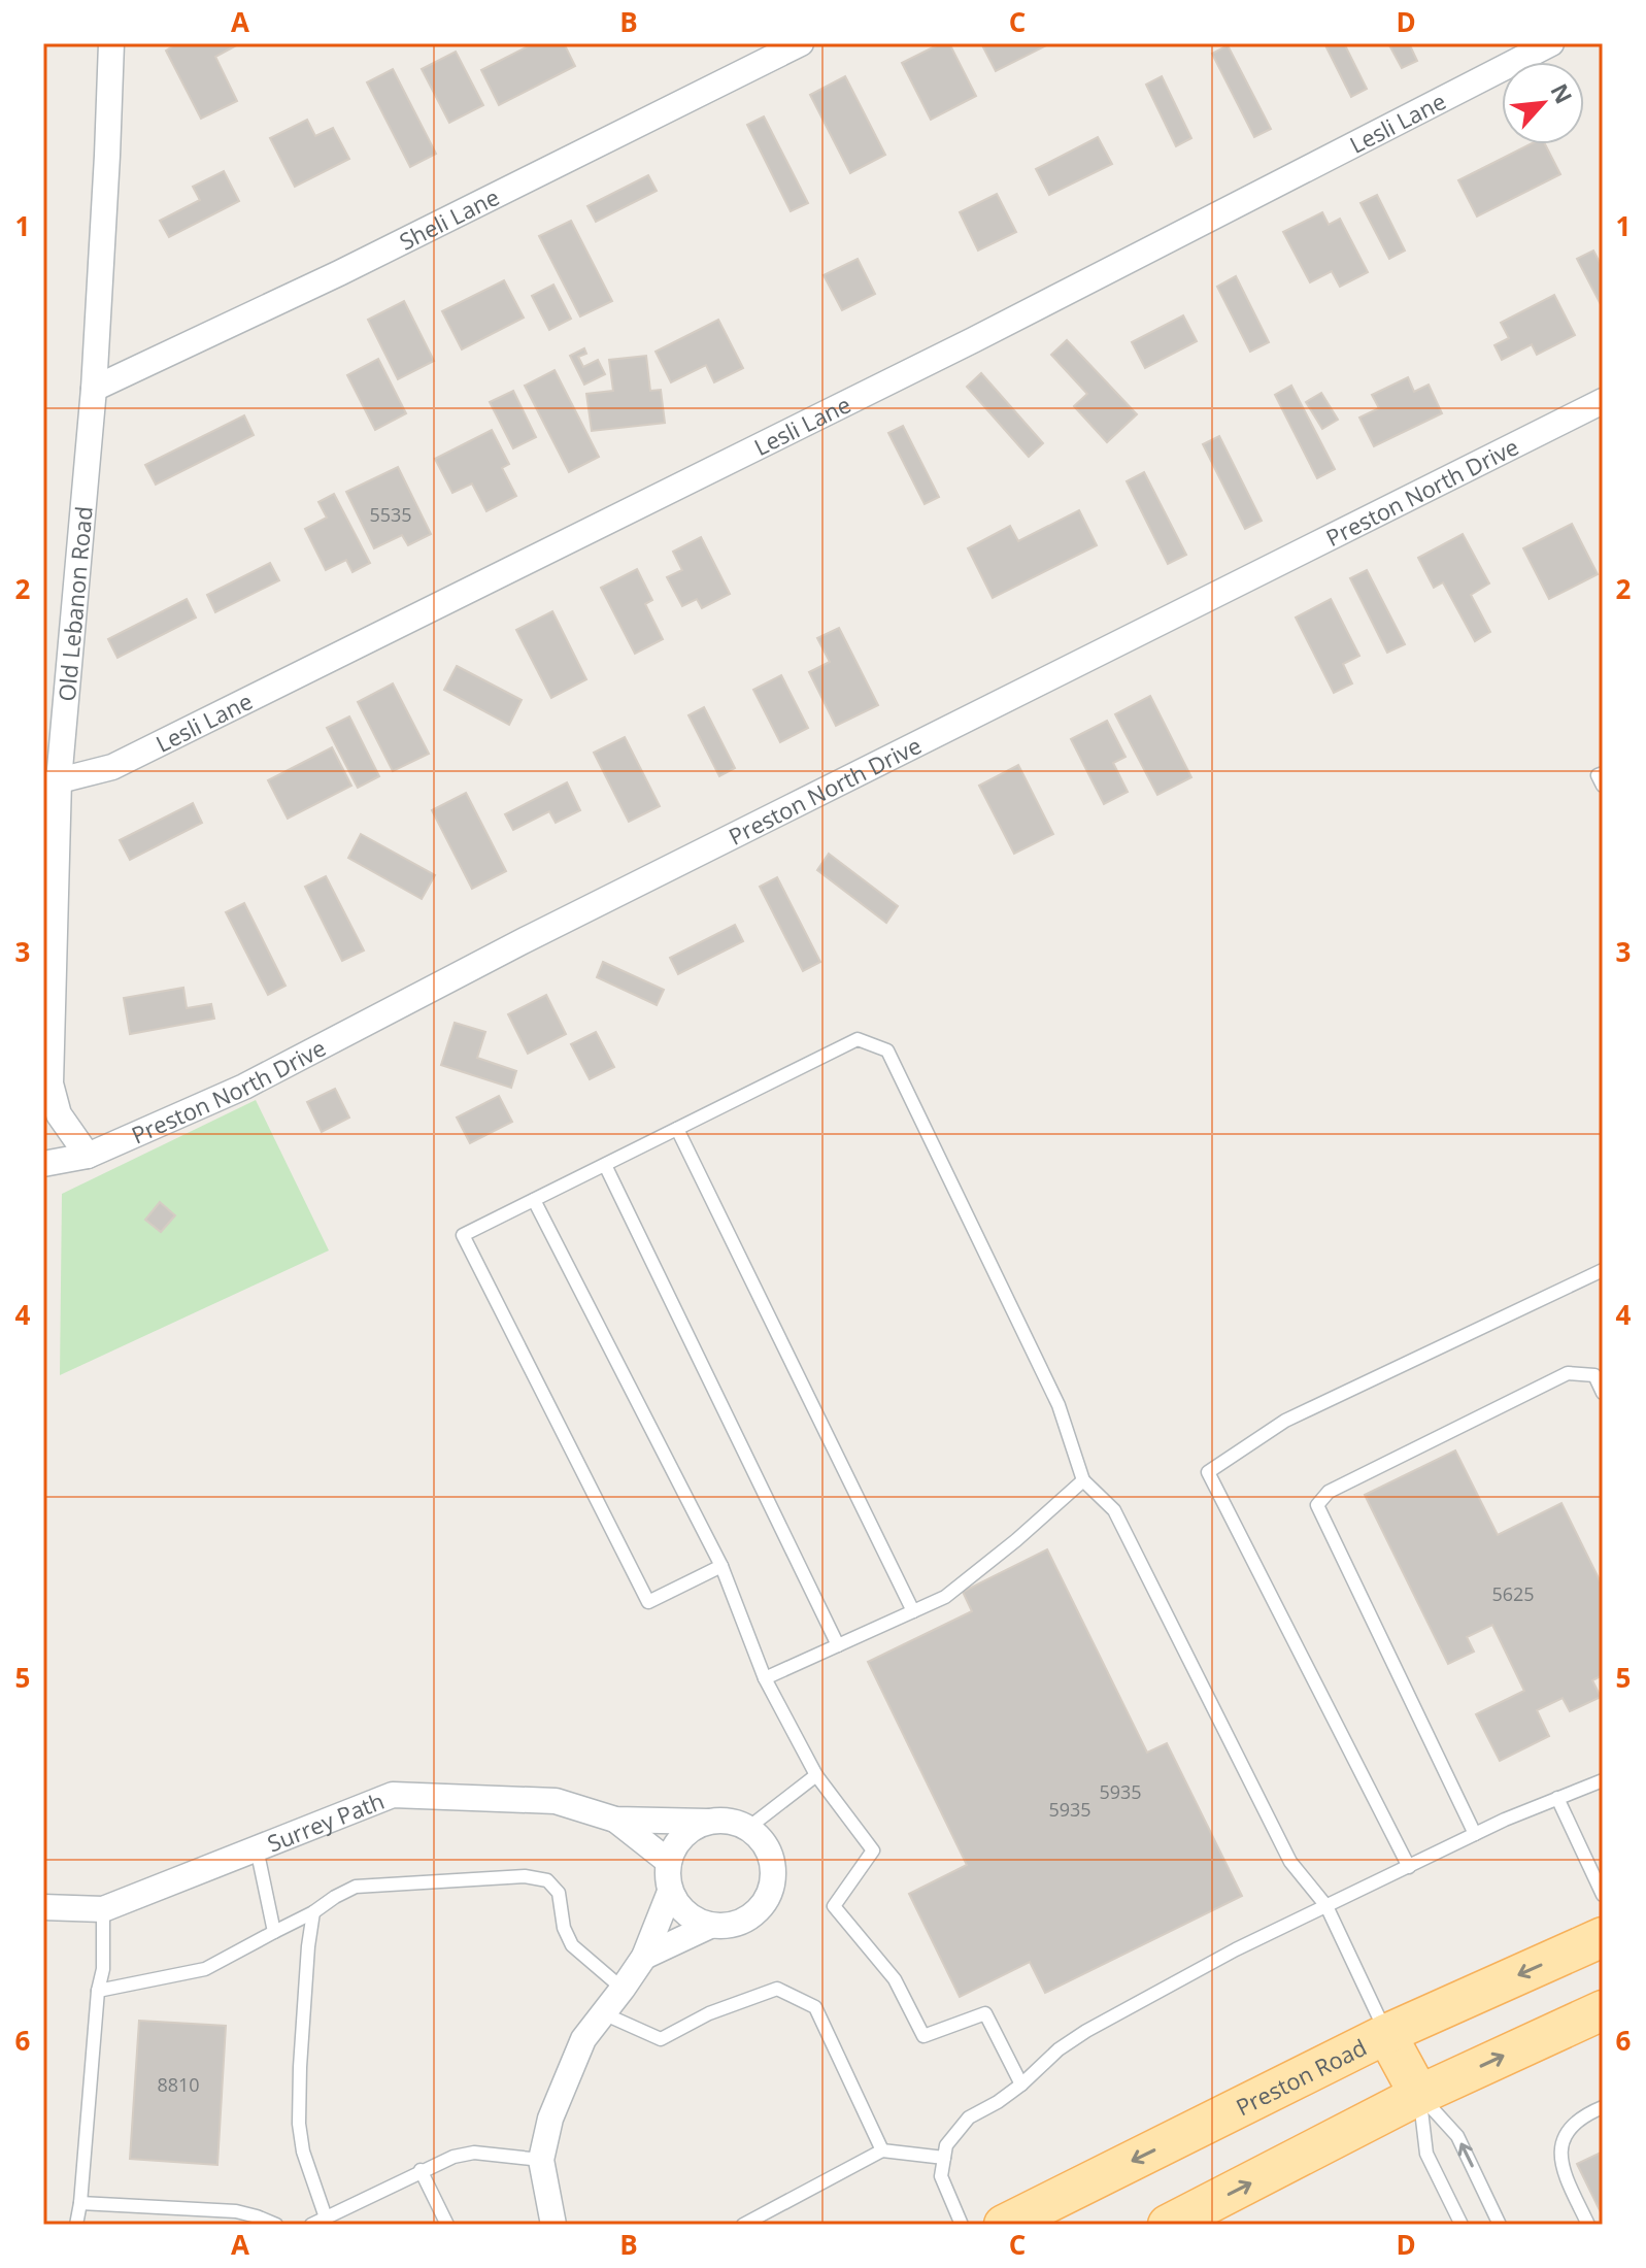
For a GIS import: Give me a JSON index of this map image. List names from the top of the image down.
{
  "streets": {
    "main road": ["Preston Road"],
    "street": [
      "Lesli Lane",
      "Sheli Lane",
      "Preston North Drive",
      "Old Lebanon Road",
      "Surrey Path"
    ]
  },
  "crossings": [
    ["Lesli Lane", "Old Lebanon Road"],
    ["Sheli Lane", "Old Lebanon Road"],
    ["Preston North Drive", "Old Lebanon Road"]
  ],
  "house_numbers": [
    "5535",
    "5625",
    "5935",
    "5935",
    "8810"
  ],
  "north": "top right",
  "grid": {
    "columns": [
      "A",
      "B",
      "C",
      "D"
    ],
    "rows": [
      "1",
      "2",
      "3",
      "4",
      "5",
      "6"
    ]
  }
}
